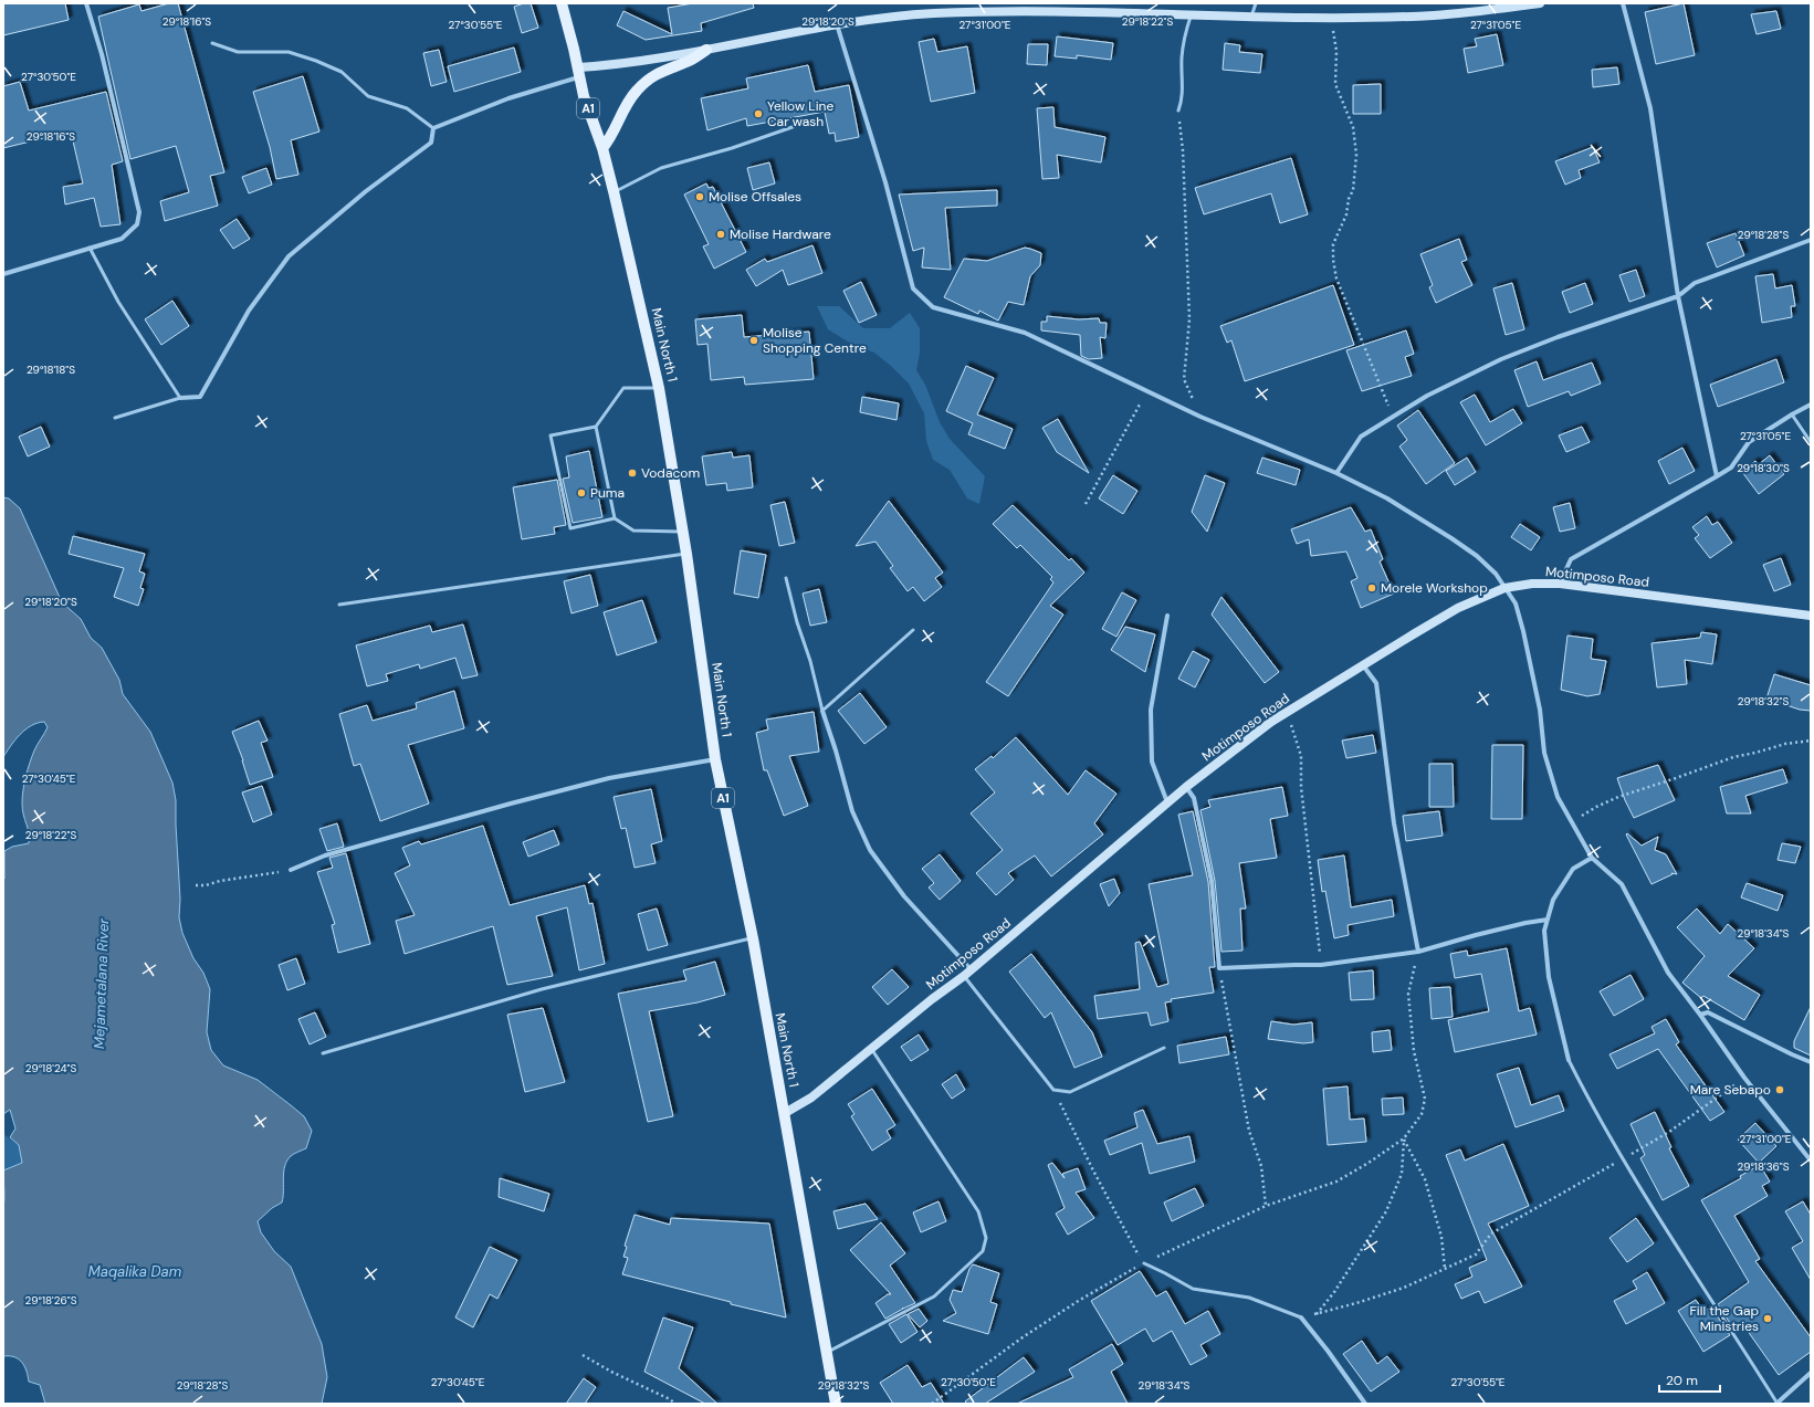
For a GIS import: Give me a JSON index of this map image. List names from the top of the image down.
{
  "streets": {
    "main road": ["A1", "Main North 1"],
    "street": ["Motimposo Road"]
  },
  "crossings": [
    ["Main North 1", "Motimposo Road"]
  ],
  "water": ["Mejametalana River", "Maqalika Dam"],
  "places": [
    "Yellow Line Car wash",
    "Molise Offsales",
    "Molise Hardware",
    "Molise Shopping Centre",
    "Vodacom",
    "Puma",
    "Morele Workshop",
    "Mare Sebapo",
    "Fill the Gap Ministries"
  ],
  "scale_bar": "20 m",
  "coordinates": [
    "29°18'16\"S",
    "29°18'20\"S",
    "29°18'22\"S",
    "27°30'55\"E",
    "27°31'00\"E",
    "27°31'05\"E",
    "27°30'50\"E",
    "29°18'28\"S",
    "29°18'18\"S",
    "29°18'30\"S",
    "29°18'32\"S",
    "27°30'45\"E",
    "29°18'34\"S",
    "29°18'24\"S",
    "29°18'36\"S",
    "29°18'26\"S"
  ]
}
